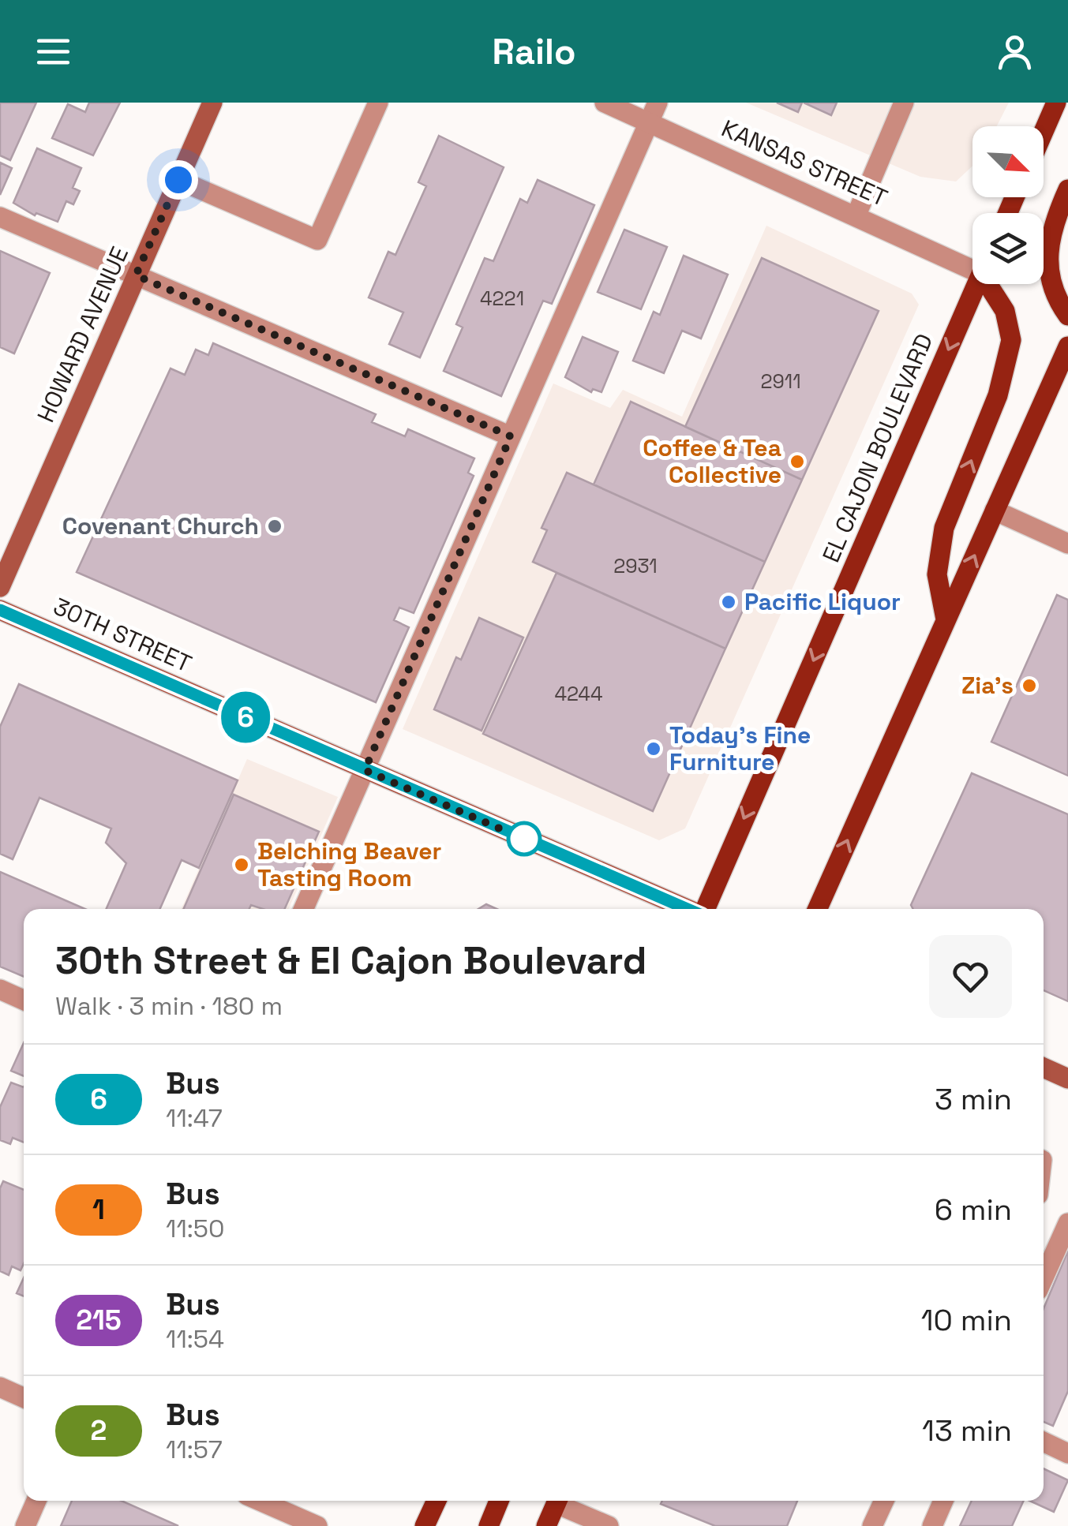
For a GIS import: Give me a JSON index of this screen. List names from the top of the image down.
{
  "streets": {
    "main road": ["HOWARD AVENUE", "EL CAJON BOULEVARD", "30TH STREET"],
    "street": ["KANSAS STREET"]
  },
  "places": [
    "Coffee & Tea Collective",
    "Covenant Church",
    "Pacific Liquor",
    "Zia's",
    "Today's Fine Furniture",
    "Belching Beaver Tasting Room"
  ],
  "lines": ["bus line 6"],
  "house_numbers": [
    "4221",
    "2911",
    "2931",
    "4244"
  ],
  "north": "bottom right",
  "page": {
    "header": "Railo",
    "on_map": "6",
    "heading": ["30th Street & El Cajon Boulevard", "Walk · 3 min · 180 m"],
    "list": [
      {
        "mark": "6",
        "name": "Bus",
        "note": "11:47",
        "value": "3 min"
      },
      {
        "mark": "1",
        "name": "Bus",
        "note": "11:50",
        "value": "6 min"
      },
      {
        "mark": "215",
        "name": "Bus",
        "note": "11:54",
        "value": "10 min"
      },
      {
        "mark": "2",
        "name": "Bus",
        "note": "11:57",
        "value": "13 min"
      }
    ]
  }
}
